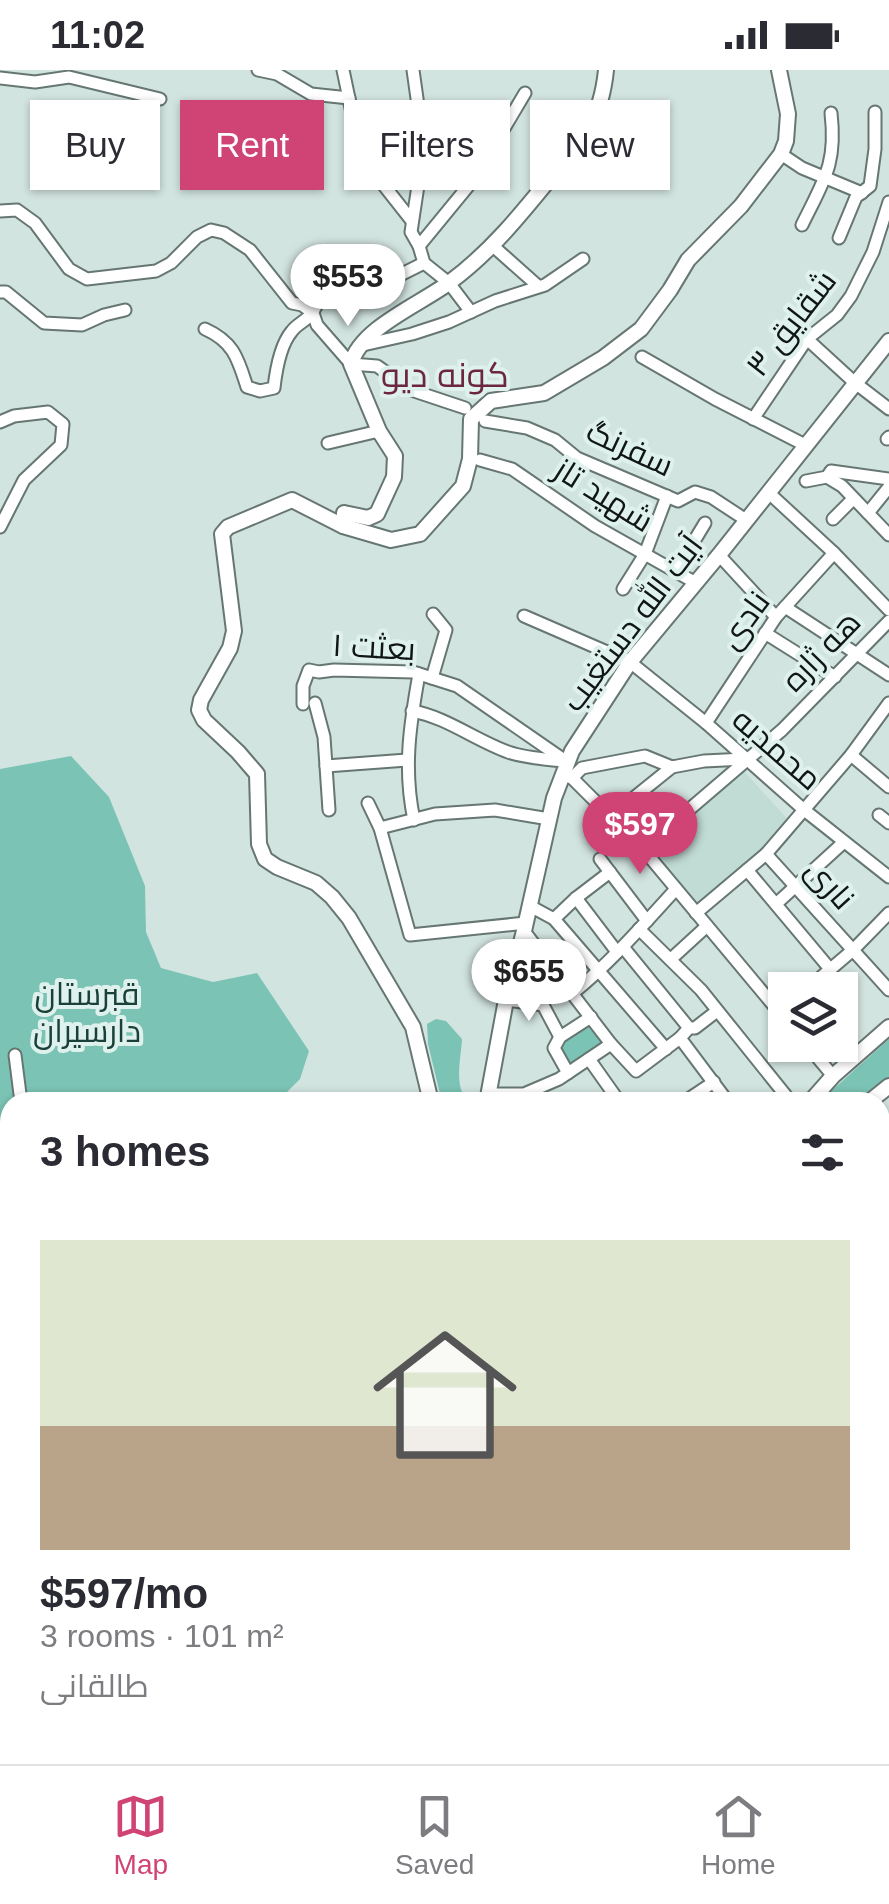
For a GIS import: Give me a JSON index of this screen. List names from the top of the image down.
{
  "streets": {
    "street": [
      "شقایق ۳",
      "سفرنگ",
      "شهید تاز",
      "نادی",
      "آیت الله دستغیب",
      "بعثت ۱",
      "هه ژاره",
      "محمدیه",
      "ناری"
    ]
  },
  "crossings": [
    ["سفرنگ", "آیت الله دستغیب"],
    ["شهید تاز", "آیت الله دستغیب"],
    ["نادی", "محمدیه"],
    ["آیت الله دستغیب", "بعثت ۱"],
    ["آیت الله دستغیب", "محمدیه"],
    ["بعثت ۱", "هه ژاره"],
    ["هه ژاره", "محمدیه"]
  ],
  "districts": ["کونه دیو"],
  "parks": ["قبرستان دارسیران"],
  "page": {
    "status": "11:02",
    "chip": [
      "Buy",
      "Rent",
      "Filters",
      "New"
    ],
    "price": ["$553", "$597", "$655"],
    "heading": "3 homes",
    "list": [
      {
        "name": "$597/mo",
        "note": "3 rooms · 101 m² · طالقانی"
      }
    ],
    "tabs": ["Map", "Saved", "Home"]
  }
}
